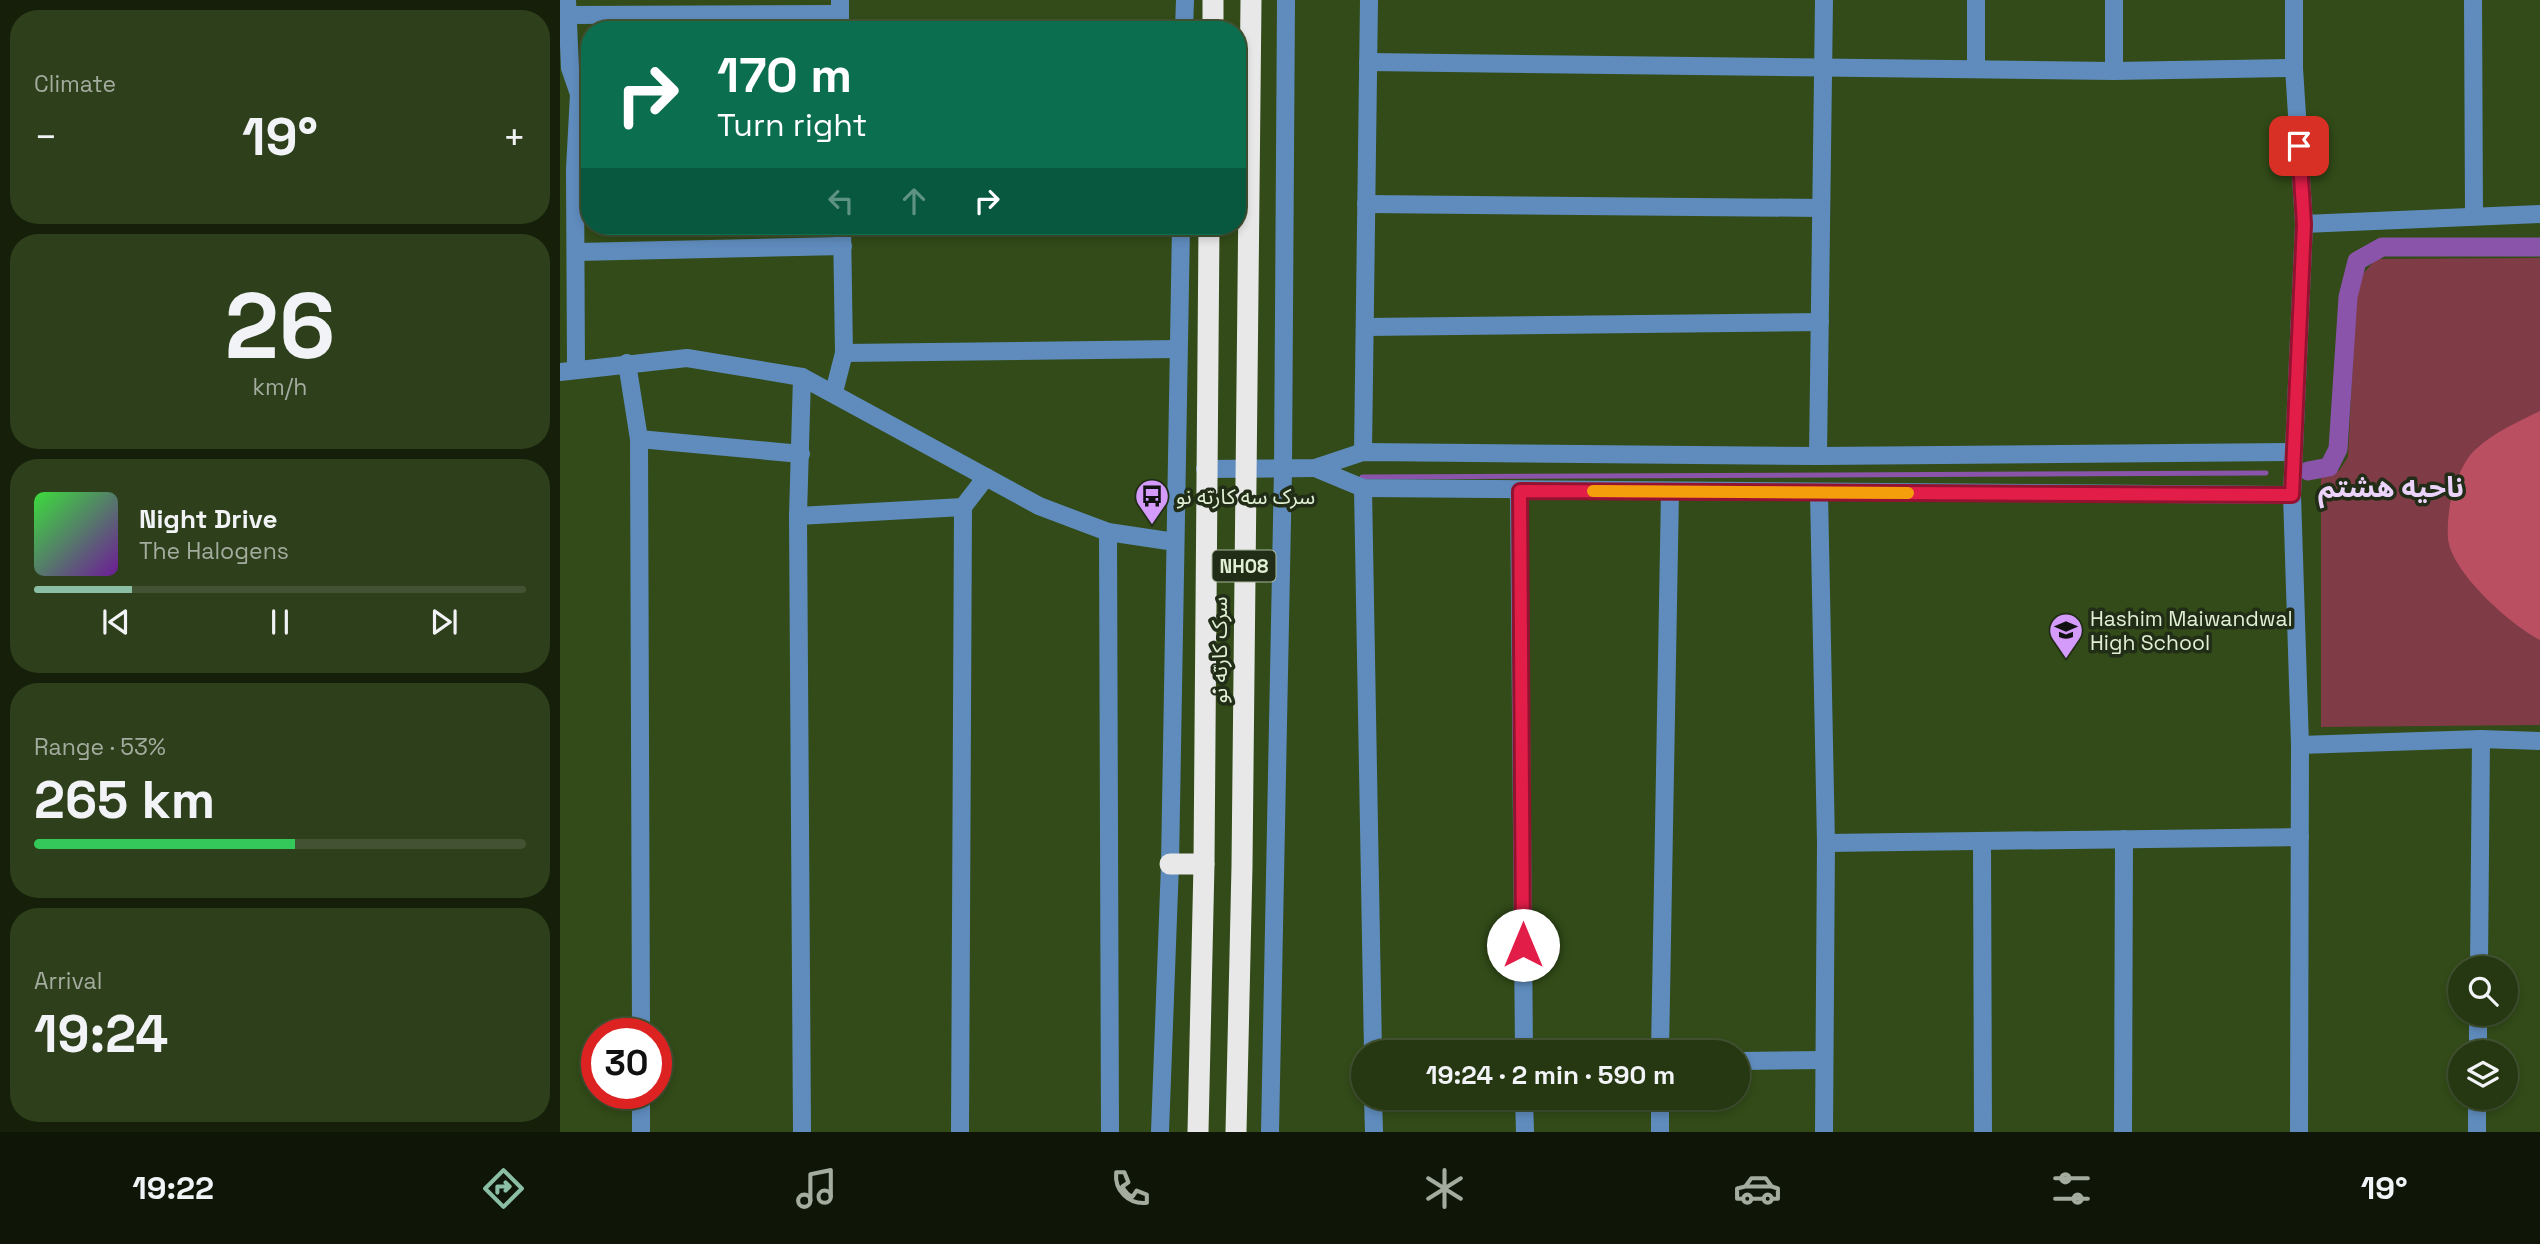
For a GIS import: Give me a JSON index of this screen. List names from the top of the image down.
{
  "streets": {
    "highway": ["NH08", "سرک کارته نو"]
  },
  "districts": ["ناحیه هشتم"],
  "places": {
    "bus stop": ["سرک سه کارته نو"],
    "school or university": ["Hashim Maiwandwal High School"]
  },
  "page": {
    "tile": [
      "Climate",
      ["26", "km/h"],
      ["Range · 53%", "265 km"],
      ["Arrival", "19:24"]
    ],
    "turn": ["170 m", "Turn right"],
    "heat": ["−", "19°", "+"],
    "song": ["Night Drive", "The Halogens"],
    "limit": "30",
    "trip": "19:24 · 2 min · 590 m",
    "tabs": ["19:22", "19°"]
  }
}
